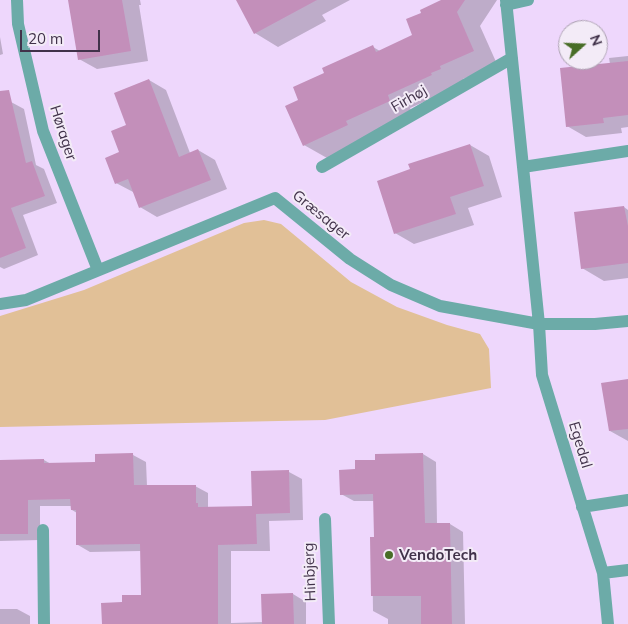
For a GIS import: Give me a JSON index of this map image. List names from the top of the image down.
{
  "streets": {
    "street": [
      "Firhøj",
      "Hørager",
      "Græsager",
      "Egedal",
      "Hinbjerg"
    ]
  },
  "crossings": [
    ["Hørager", "Græsager"],
    ["Græsager", "Egedal"]
  ],
  "places": ["VendoTech"],
  "scale_bar": "20 m",
  "north": "right"
}
